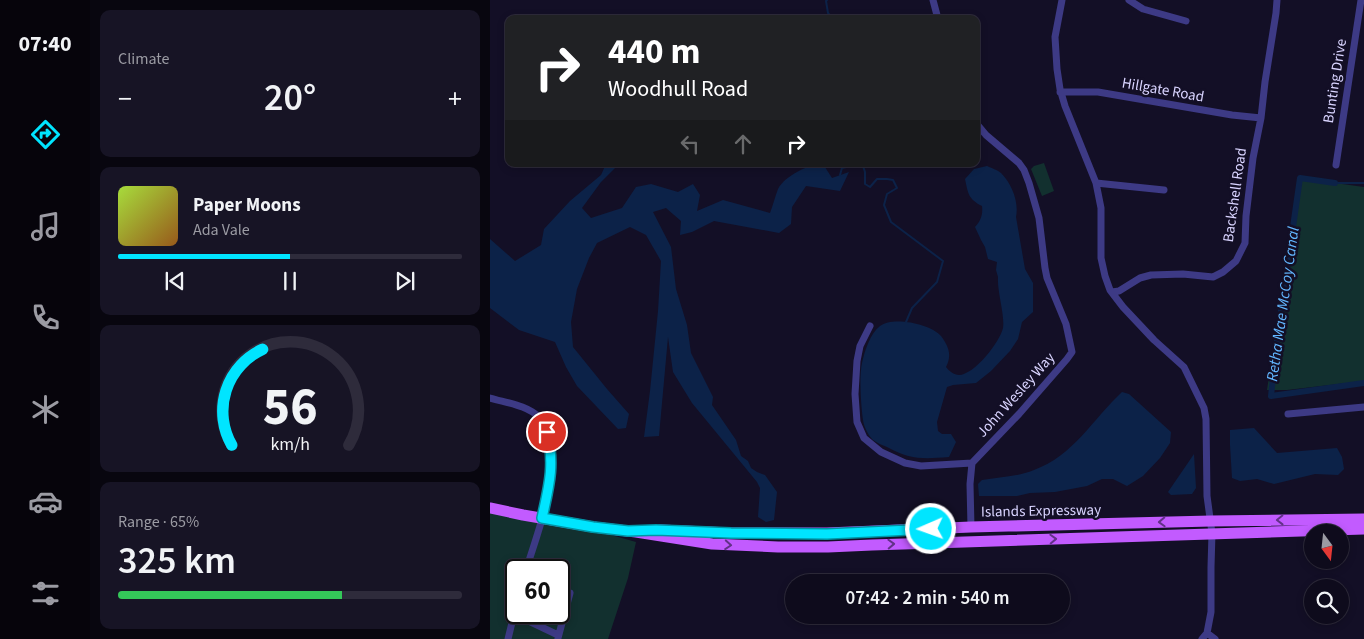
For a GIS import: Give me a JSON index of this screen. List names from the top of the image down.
{
  "streets": {
    "main road": ["Islands Expressway"],
    "street": [
      "Bunting Drive",
      "Hillgate Road",
      "Backshell Road",
      "John Wesley Way"
    ]
  },
  "crossings": [
    ["Hillgate Road", "Backshell Road"]
  ],
  "water": ["Retha Mae McCoy Canal"],
  "north": "bottom",
  "page": {
    "tabs": "07:40",
    "tile": [
      "Climate",
      ["Range · 65%", "325 km"]
    ],
    "turn": ["440 m", "Woodhull Road"],
    "heat": ["−", "20°", "+"],
    "song": ["Paper Moons", "Ada Vale"],
    "limit": "60",
    "trip": "07:42 · 2 min · 540 m",
    "gauge": ["56", "km/h"]
  }
}
